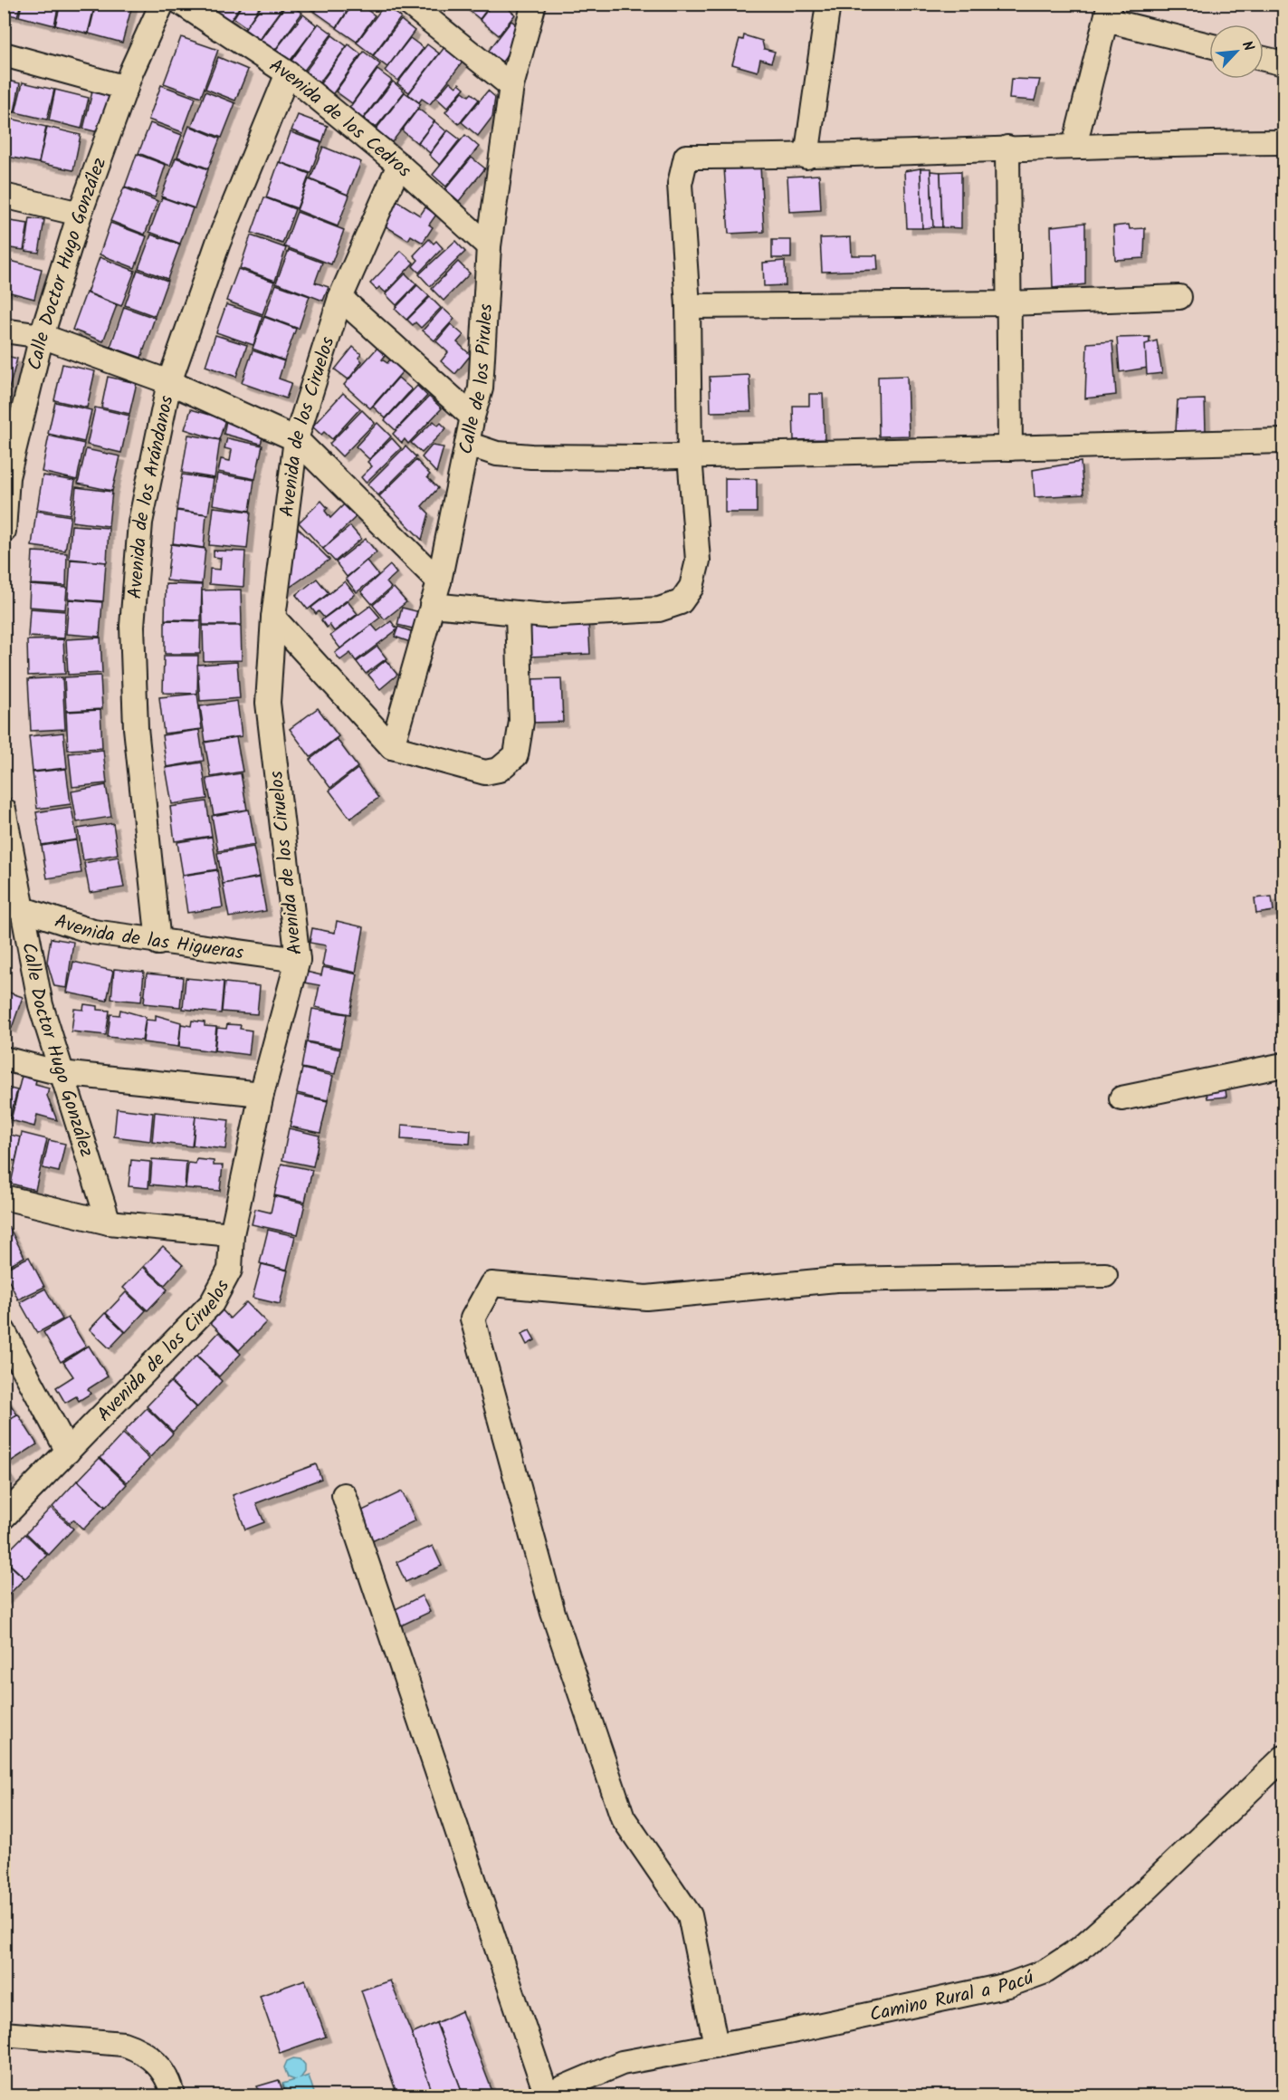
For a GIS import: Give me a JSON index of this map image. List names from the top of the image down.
{
  "streets": {
    "street": [
      "Avenida de los Cedros",
      "Calle Doctor Hugo González",
      "Calle de los Pirules",
      "Avenida de los Ciruelos",
      "Avenida de los Arándanos",
      "Avenida de las Higueras",
      "Camino Rural a Pacú"
    ]
  },
  "crossings": [
    ["Avenida de los Cedros", "Calle de los Pirules"],
    ["Avenida de los Cedros", "Avenida de los Ciruelos"],
    ["Avenida de los Cedros", "Avenida de los Arándanos"],
    ["Calle Doctor Hugo González", "Avenida de las Higueras"],
    ["Avenida de los Ciruelos", "Avenida de las Higueras"],
    ["Avenida de los Arándanos", "Avenida de las Higueras"]
  ],
  "north": "top right"
}
